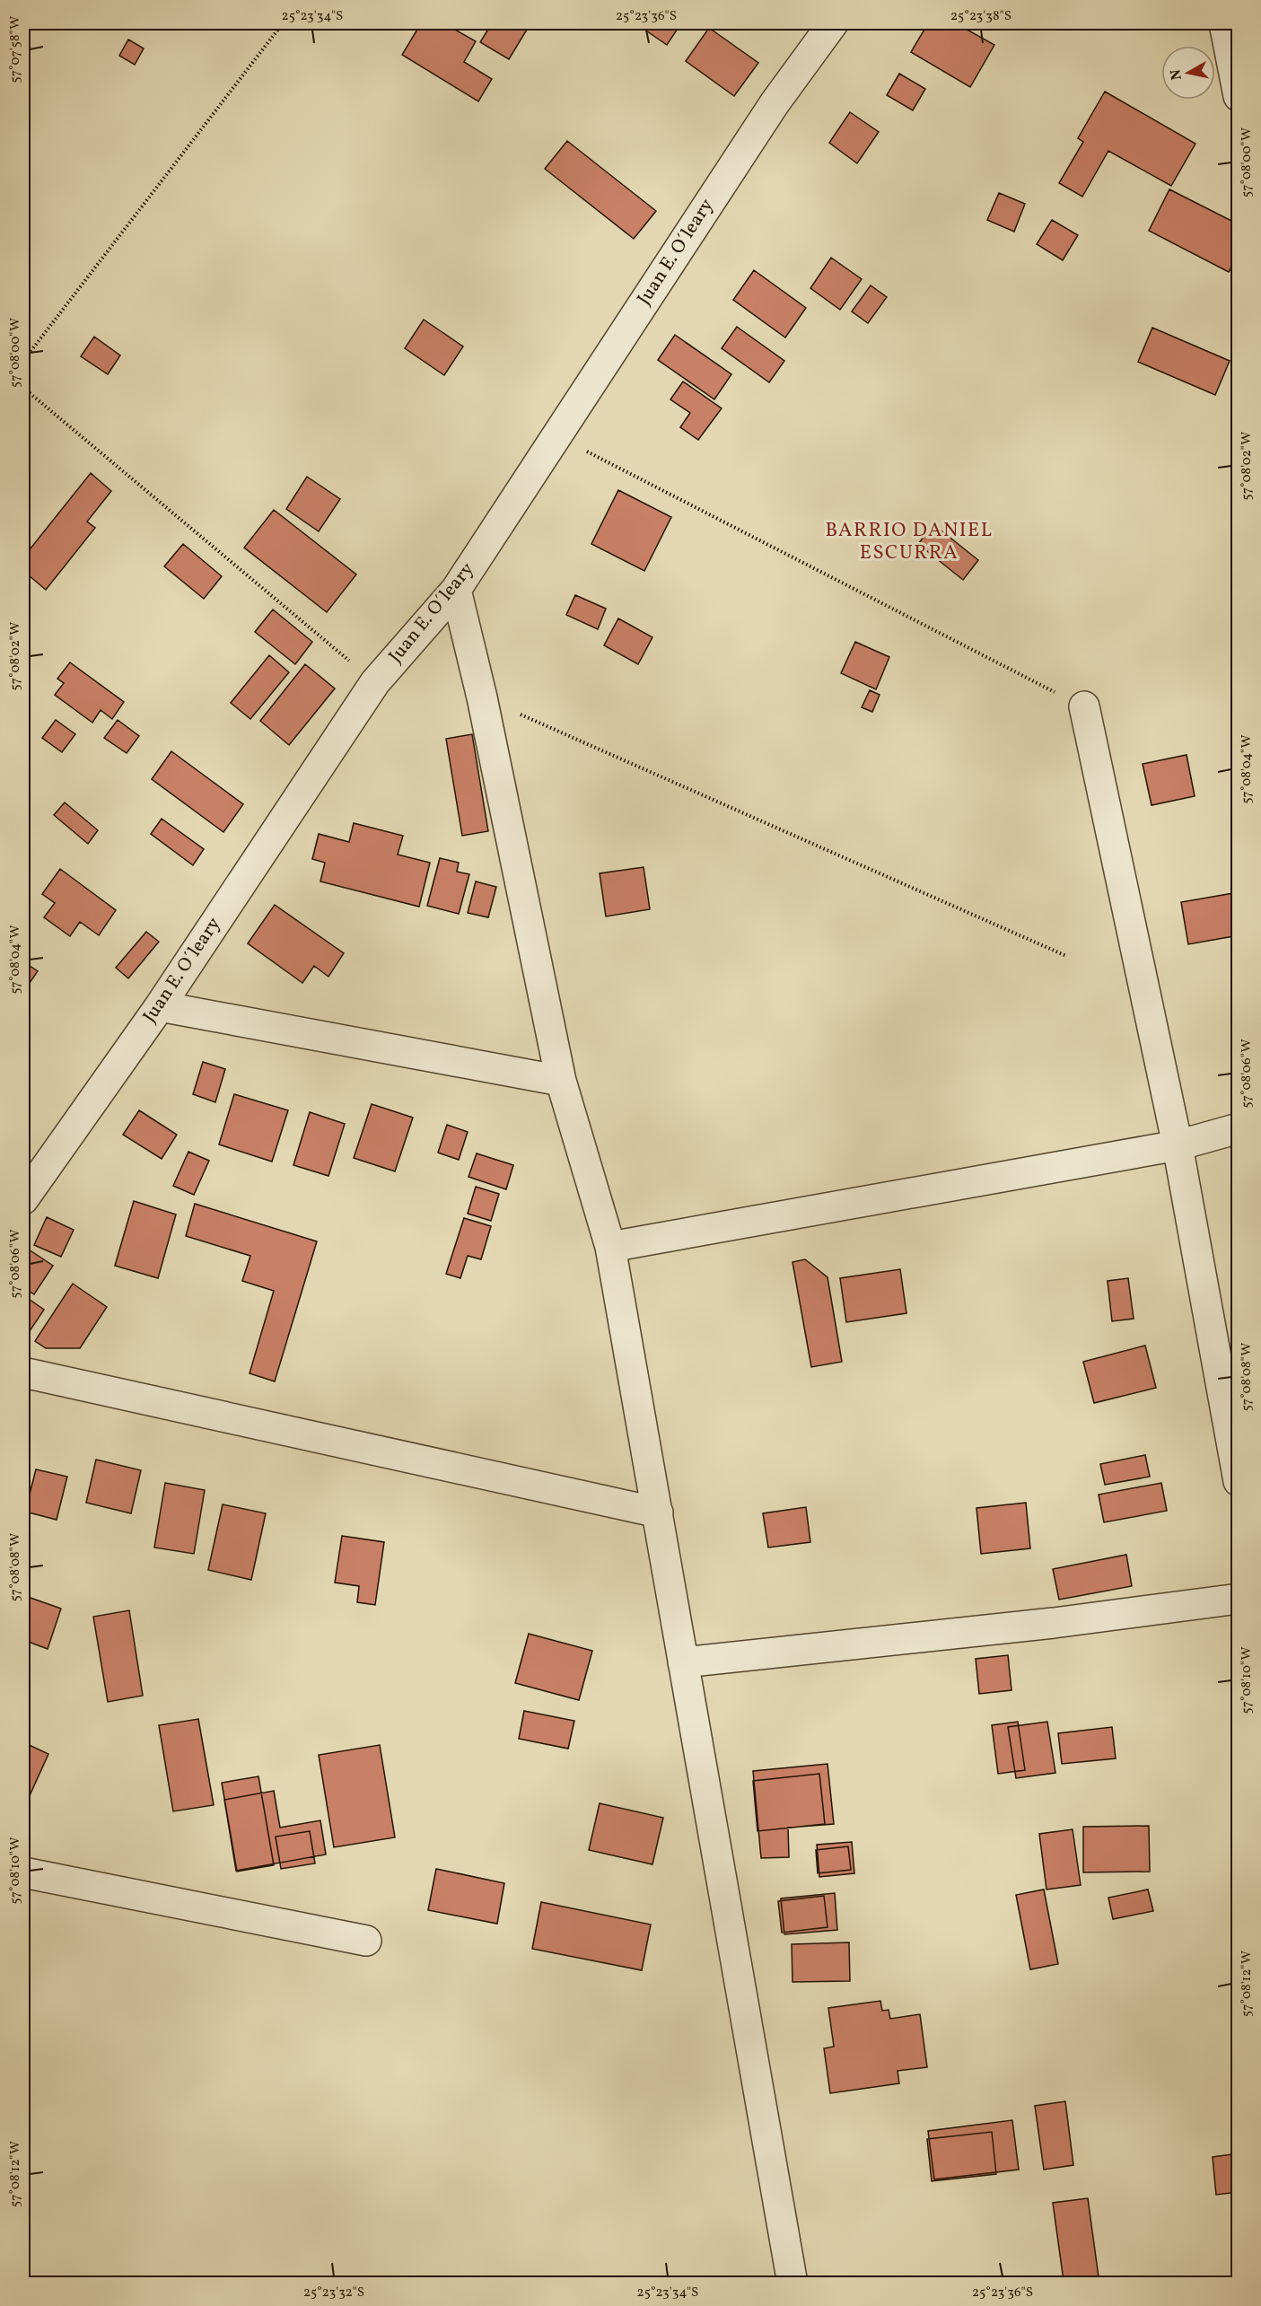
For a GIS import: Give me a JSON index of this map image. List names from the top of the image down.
{
  "streets": {
    "street": ["Juan E. O´leary"]
  },
  "districts": ["BARRIO DANIEL ESCURRA"],
  "north": "left",
  "coordinates": [
    "25°23'34\"S",
    "25°23'36\"S",
    "25°23'38\"S",
    "57°07'58\"W",
    "57°08'00\"W",
    "57°08'02\"W",
    "57°08'04\"W",
    "57°08'06\"W",
    "57°08'08\"W",
    "57°08'10\"W",
    "57°08'12\"W",
    "25°23'32\"S"
  ]
}
